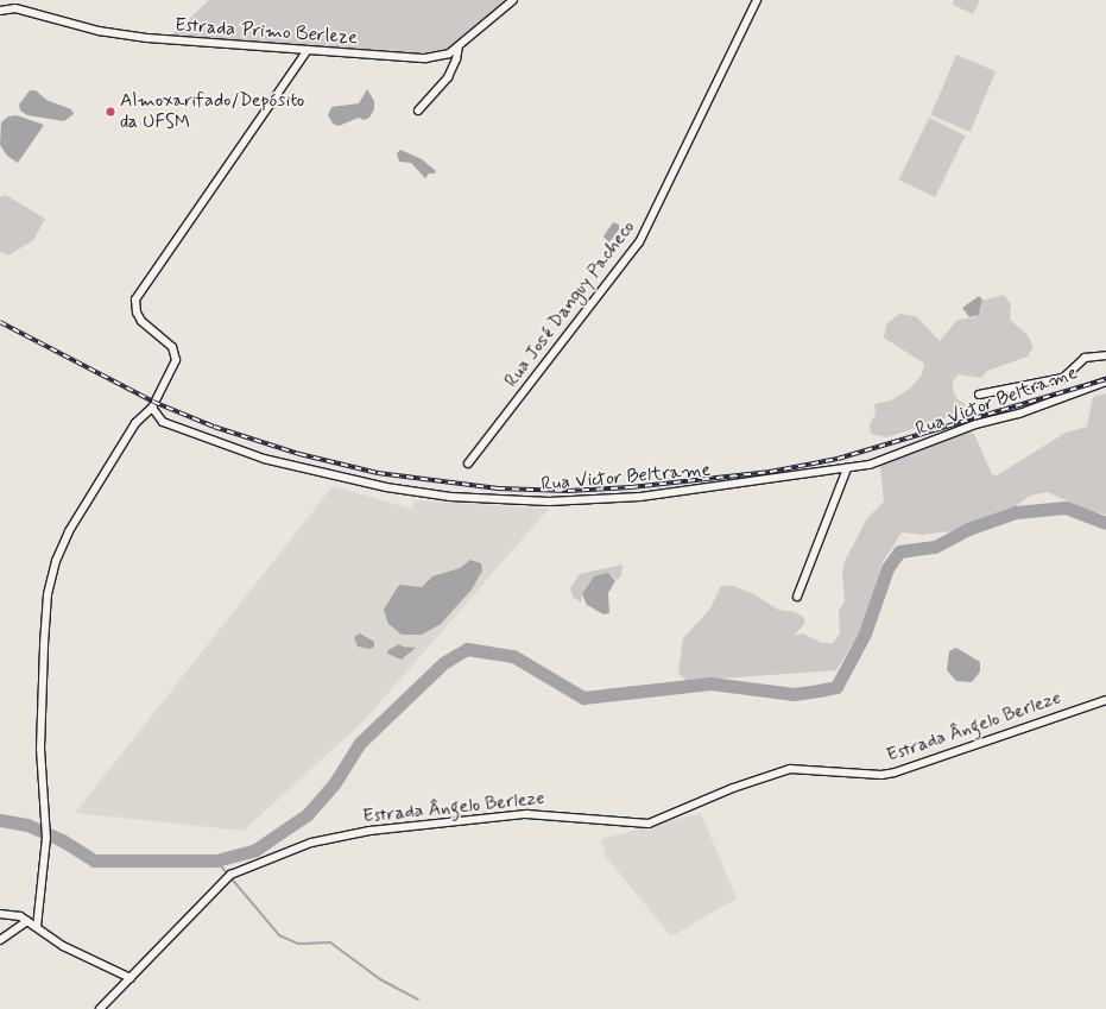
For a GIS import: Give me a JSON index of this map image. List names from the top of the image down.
{
  "streets": {
    "street": [
      "Estrada Primo Berleze",
      "Rua José Danguy Pacheco",
      "Rua Victor Beltrame",
      "Estrada Ângelo Berleze"
    ]
  },
  "places": ["Almoxarifado/Depósito da UFSM"]
}
